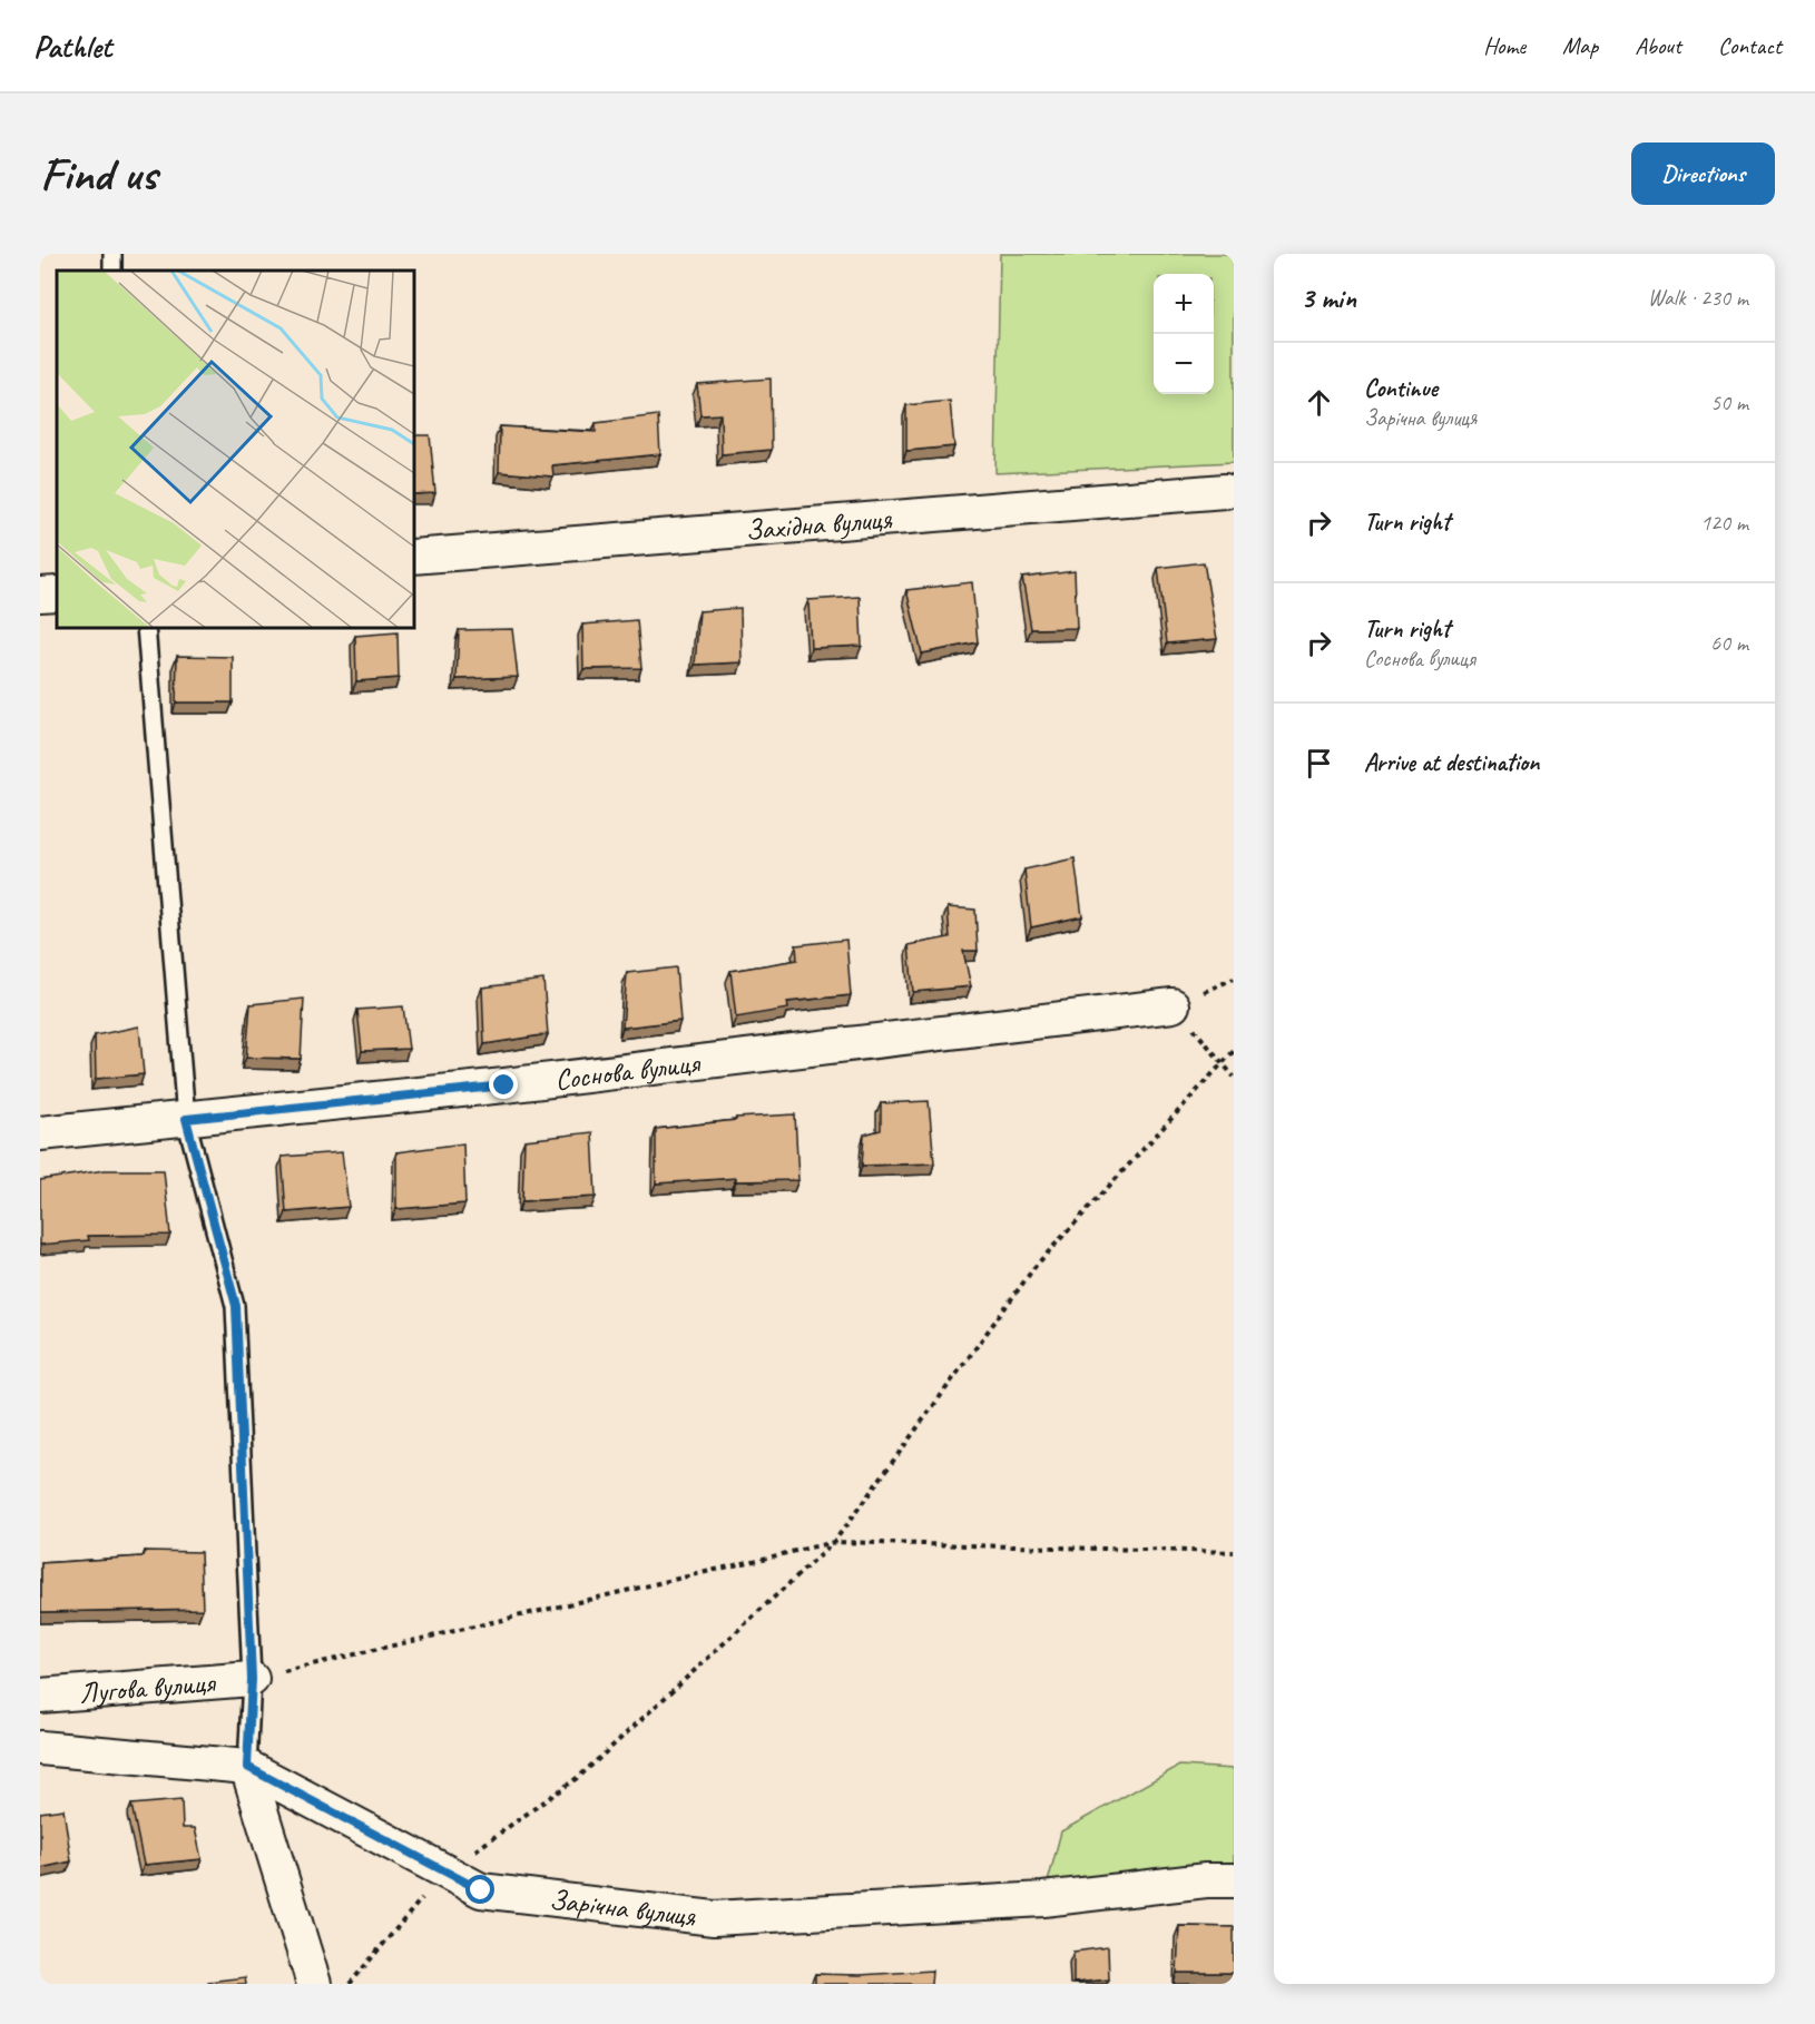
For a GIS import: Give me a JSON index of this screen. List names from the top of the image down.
{
  "streets": {
    "street": [
      "Західна вулиця",
      "Соснова вулиця",
      "Лугова вулиця",
      "Зарічна вулиця"
    ]
  },
  "page": {
    "header": "Pathlet",
    "nav": [
      "Home",
      "Map",
      "About",
      "Contact"
    ],
    "buttons": "Directions",
    "title": "Find us",
    "heading": ["3 min", "Walk · 230 m"],
    "map_buttons": ["+", "−"],
    "list": [
      ["Continue", "Зарічна вулиця", "50 m"],
      ["Turn right", "120 m"],
      ["Turn right", "Соснова вулиця", "60 m"],
      "Arrive at destination"
    ]
  }
}
